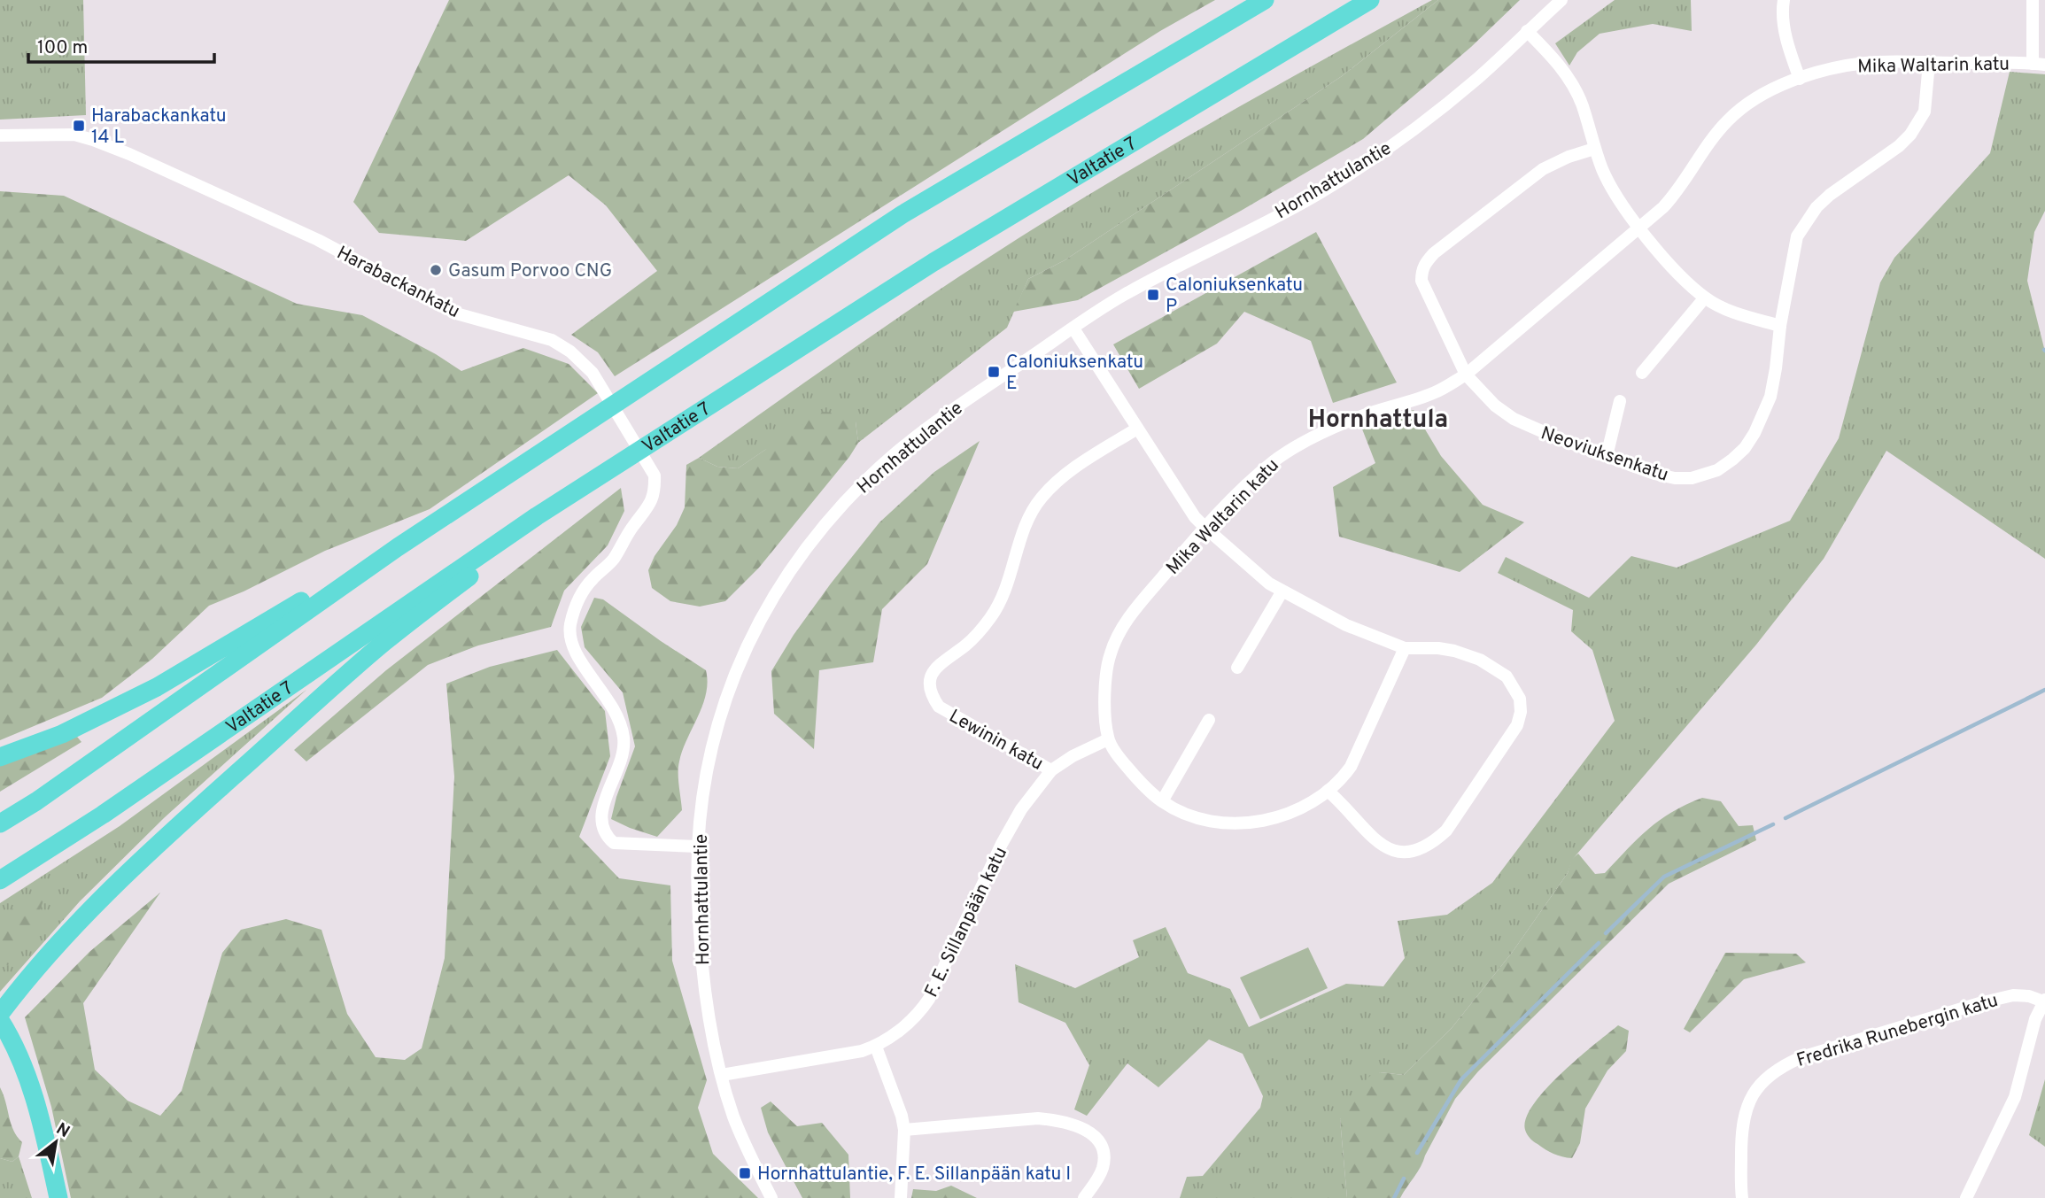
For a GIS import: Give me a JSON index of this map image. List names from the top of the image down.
{
  "streets": {
    "highway": ["Valtatie 7"],
    "street": [
      "Mika Waltarin katu",
      "Hornhattulantie",
      "Harabackankatu",
      "Neoviuksenkatu",
      "Lewinin katu",
      "F. E. Sillanpään katu",
      "Fredrika Runebergin katu"
    ]
  },
  "crossings": [
    ["Mika Waltarin katu", "Neoviuksenkatu"],
    ["Mika Waltarin katu", "F. E. Sillanpään katu"],
    ["Hornhattulantie", "Harabackankatu"],
    ["Hornhattulantie", "F. E. Sillanpään katu"],
    ["Lewinin katu", "F. E. Sillanpään katu"]
  ],
  "districts": ["Hornhattula"],
  "places": {
    "transit": [
      "Harabackankatu 14 L",
      "Caloniuksenkatu P",
      "Caloniuksenkatu E",
      "Hornhattulantie, F. E. Sillanpään katu I"
    ],
    "other": ["Gasum Porvoo CNG"]
  },
  "scale_bar": "100 m",
  "north": "top right"
}
